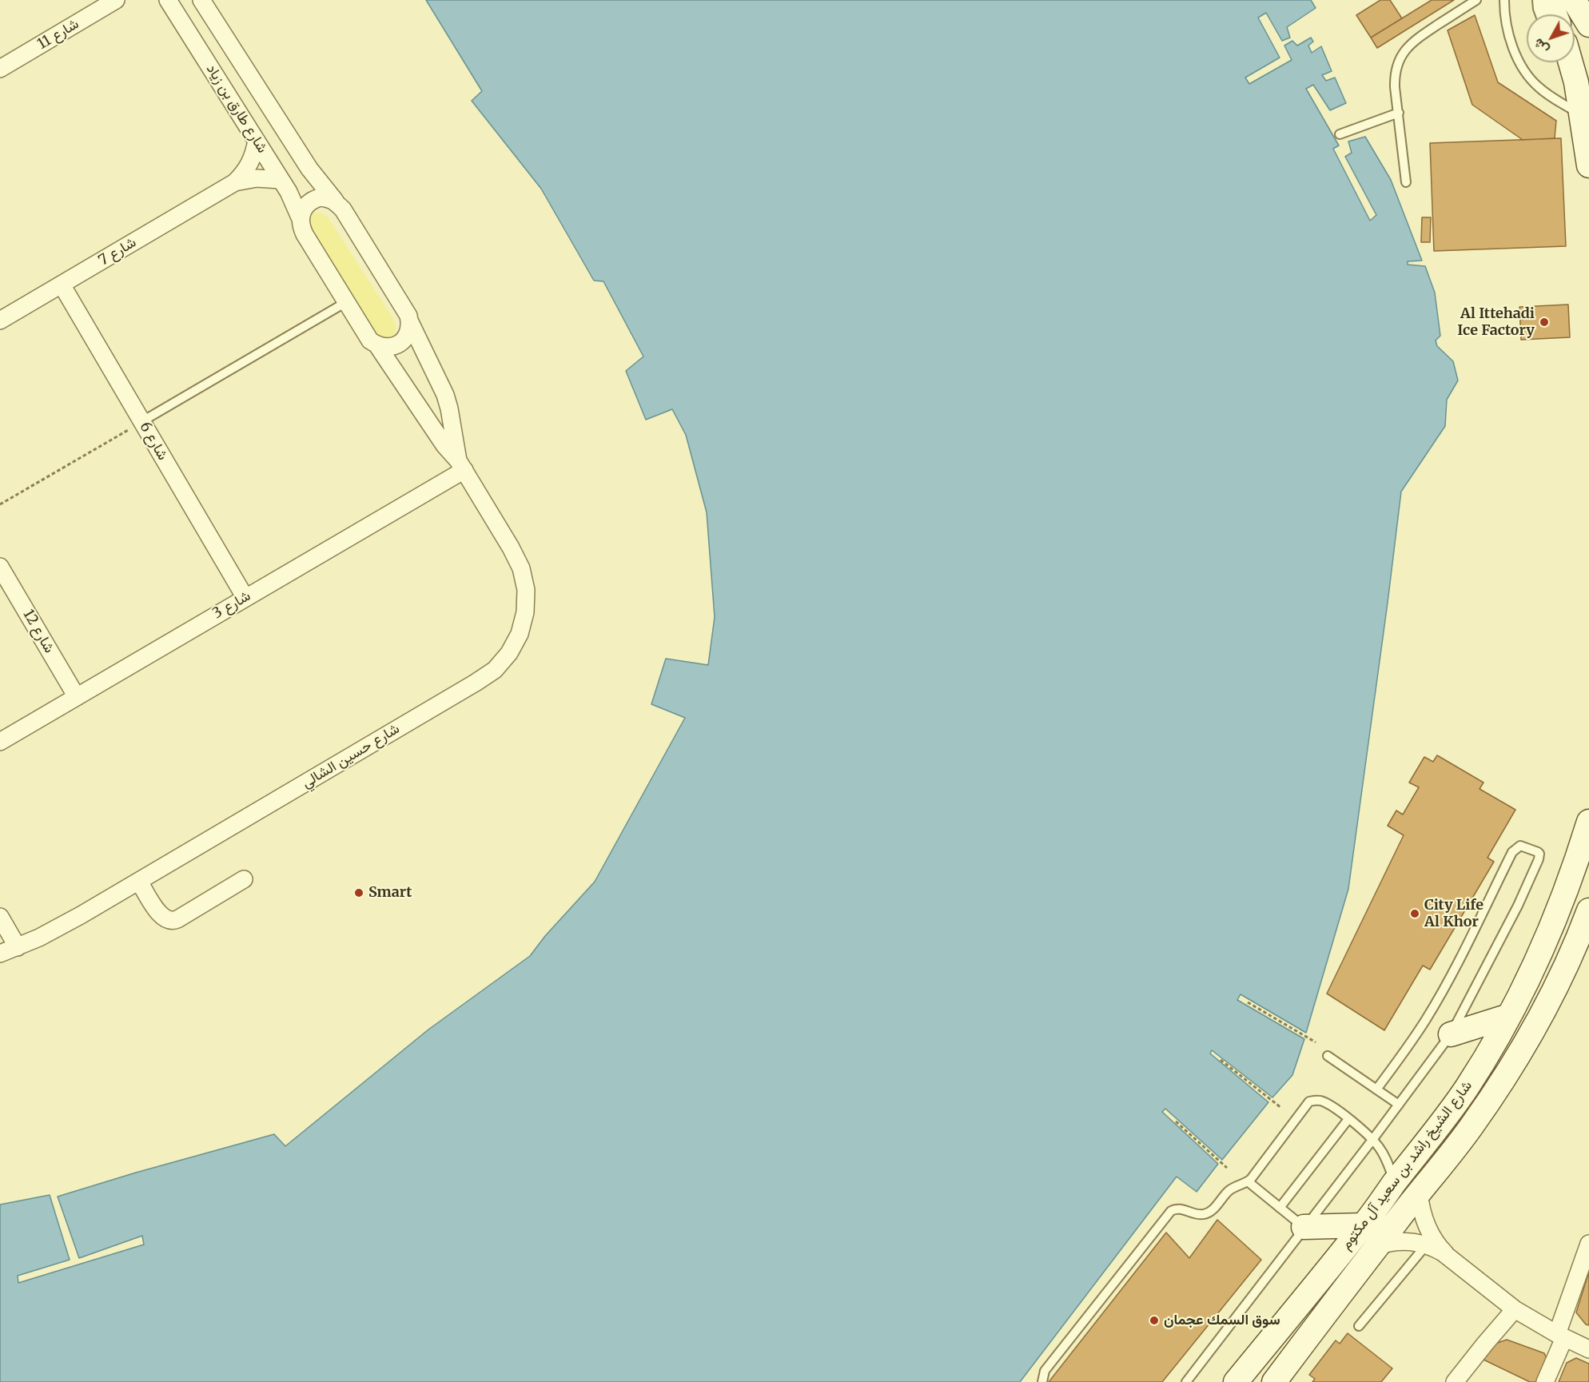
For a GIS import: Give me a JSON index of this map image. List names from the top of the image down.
{
  "streets": {
    "main road": ["شارع الشيخ راشد بن سعيد آل مكتوم"],
    "street": [
      "شارع 11",
      "شارع طارق بن زياد",
      "شارع 7",
      "شارع 6",
      "شارع 3",
      "شارع 12",
      "شارع حسين الشالي"
    ]
  },
  "crossings": [
    ["شارع طارق بن زياد", "شارع 7"],
    ["شارع طارق بن زياد", "شارع حسين الشالي"],
    ["شارع 7", "شارع 6"],
    ["شارع 6", "شارع 3"],
    ["شارع 3", "شارع 12"],
    ["شارع 3", "شارع حسين الشالي"]
  ],
  "places": [
    "Al Ittehadi Ice Factory",
    "Smart",
    "City Life Al Khor",
    "سوق السمك عجمان"
  ],
  "north": "bottom left"
}
